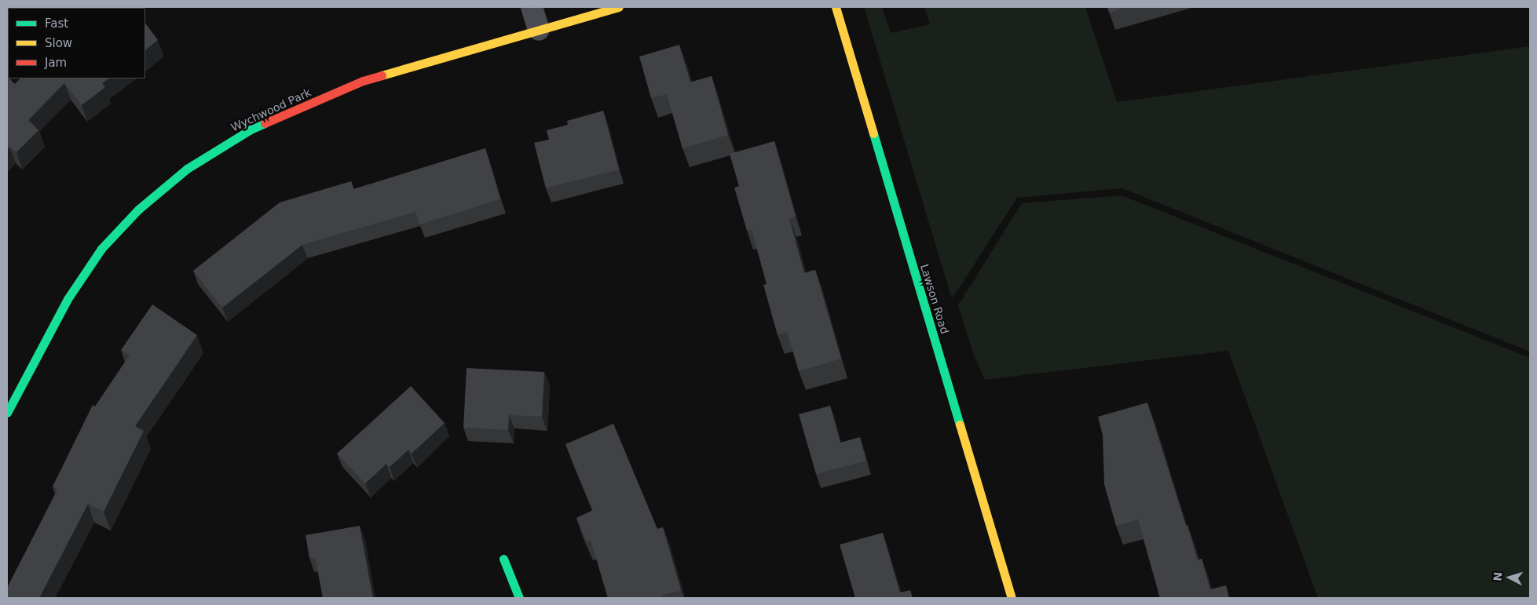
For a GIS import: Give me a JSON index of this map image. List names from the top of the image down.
{
  "streets": {
    "street": ["Wychwood Park", "Lawson Road"]
  },
  "legend": ["Fast", "Slow", "Jam"],
  "north": "left"
}
